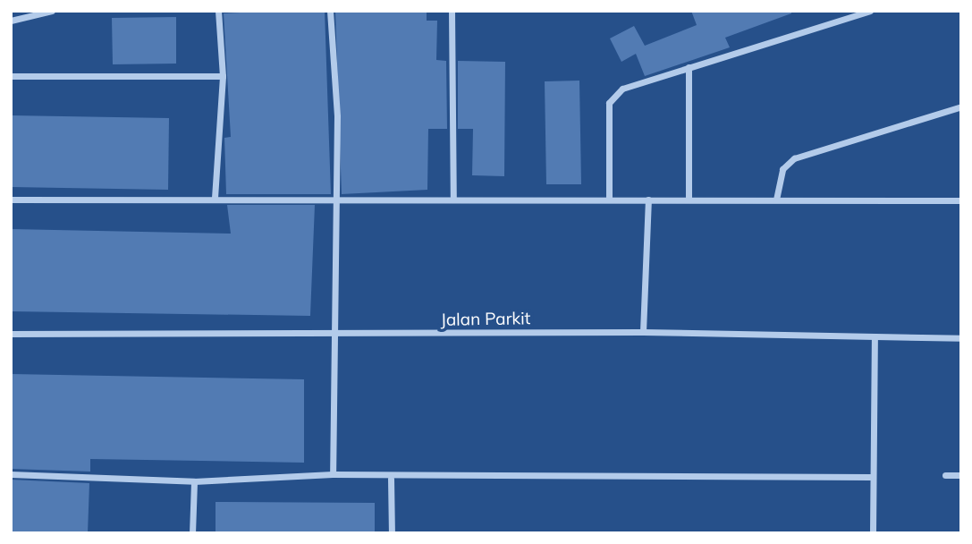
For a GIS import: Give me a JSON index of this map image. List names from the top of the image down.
{
  "streets": {
    "street": ["Jalan Parkit"]
  }
}
